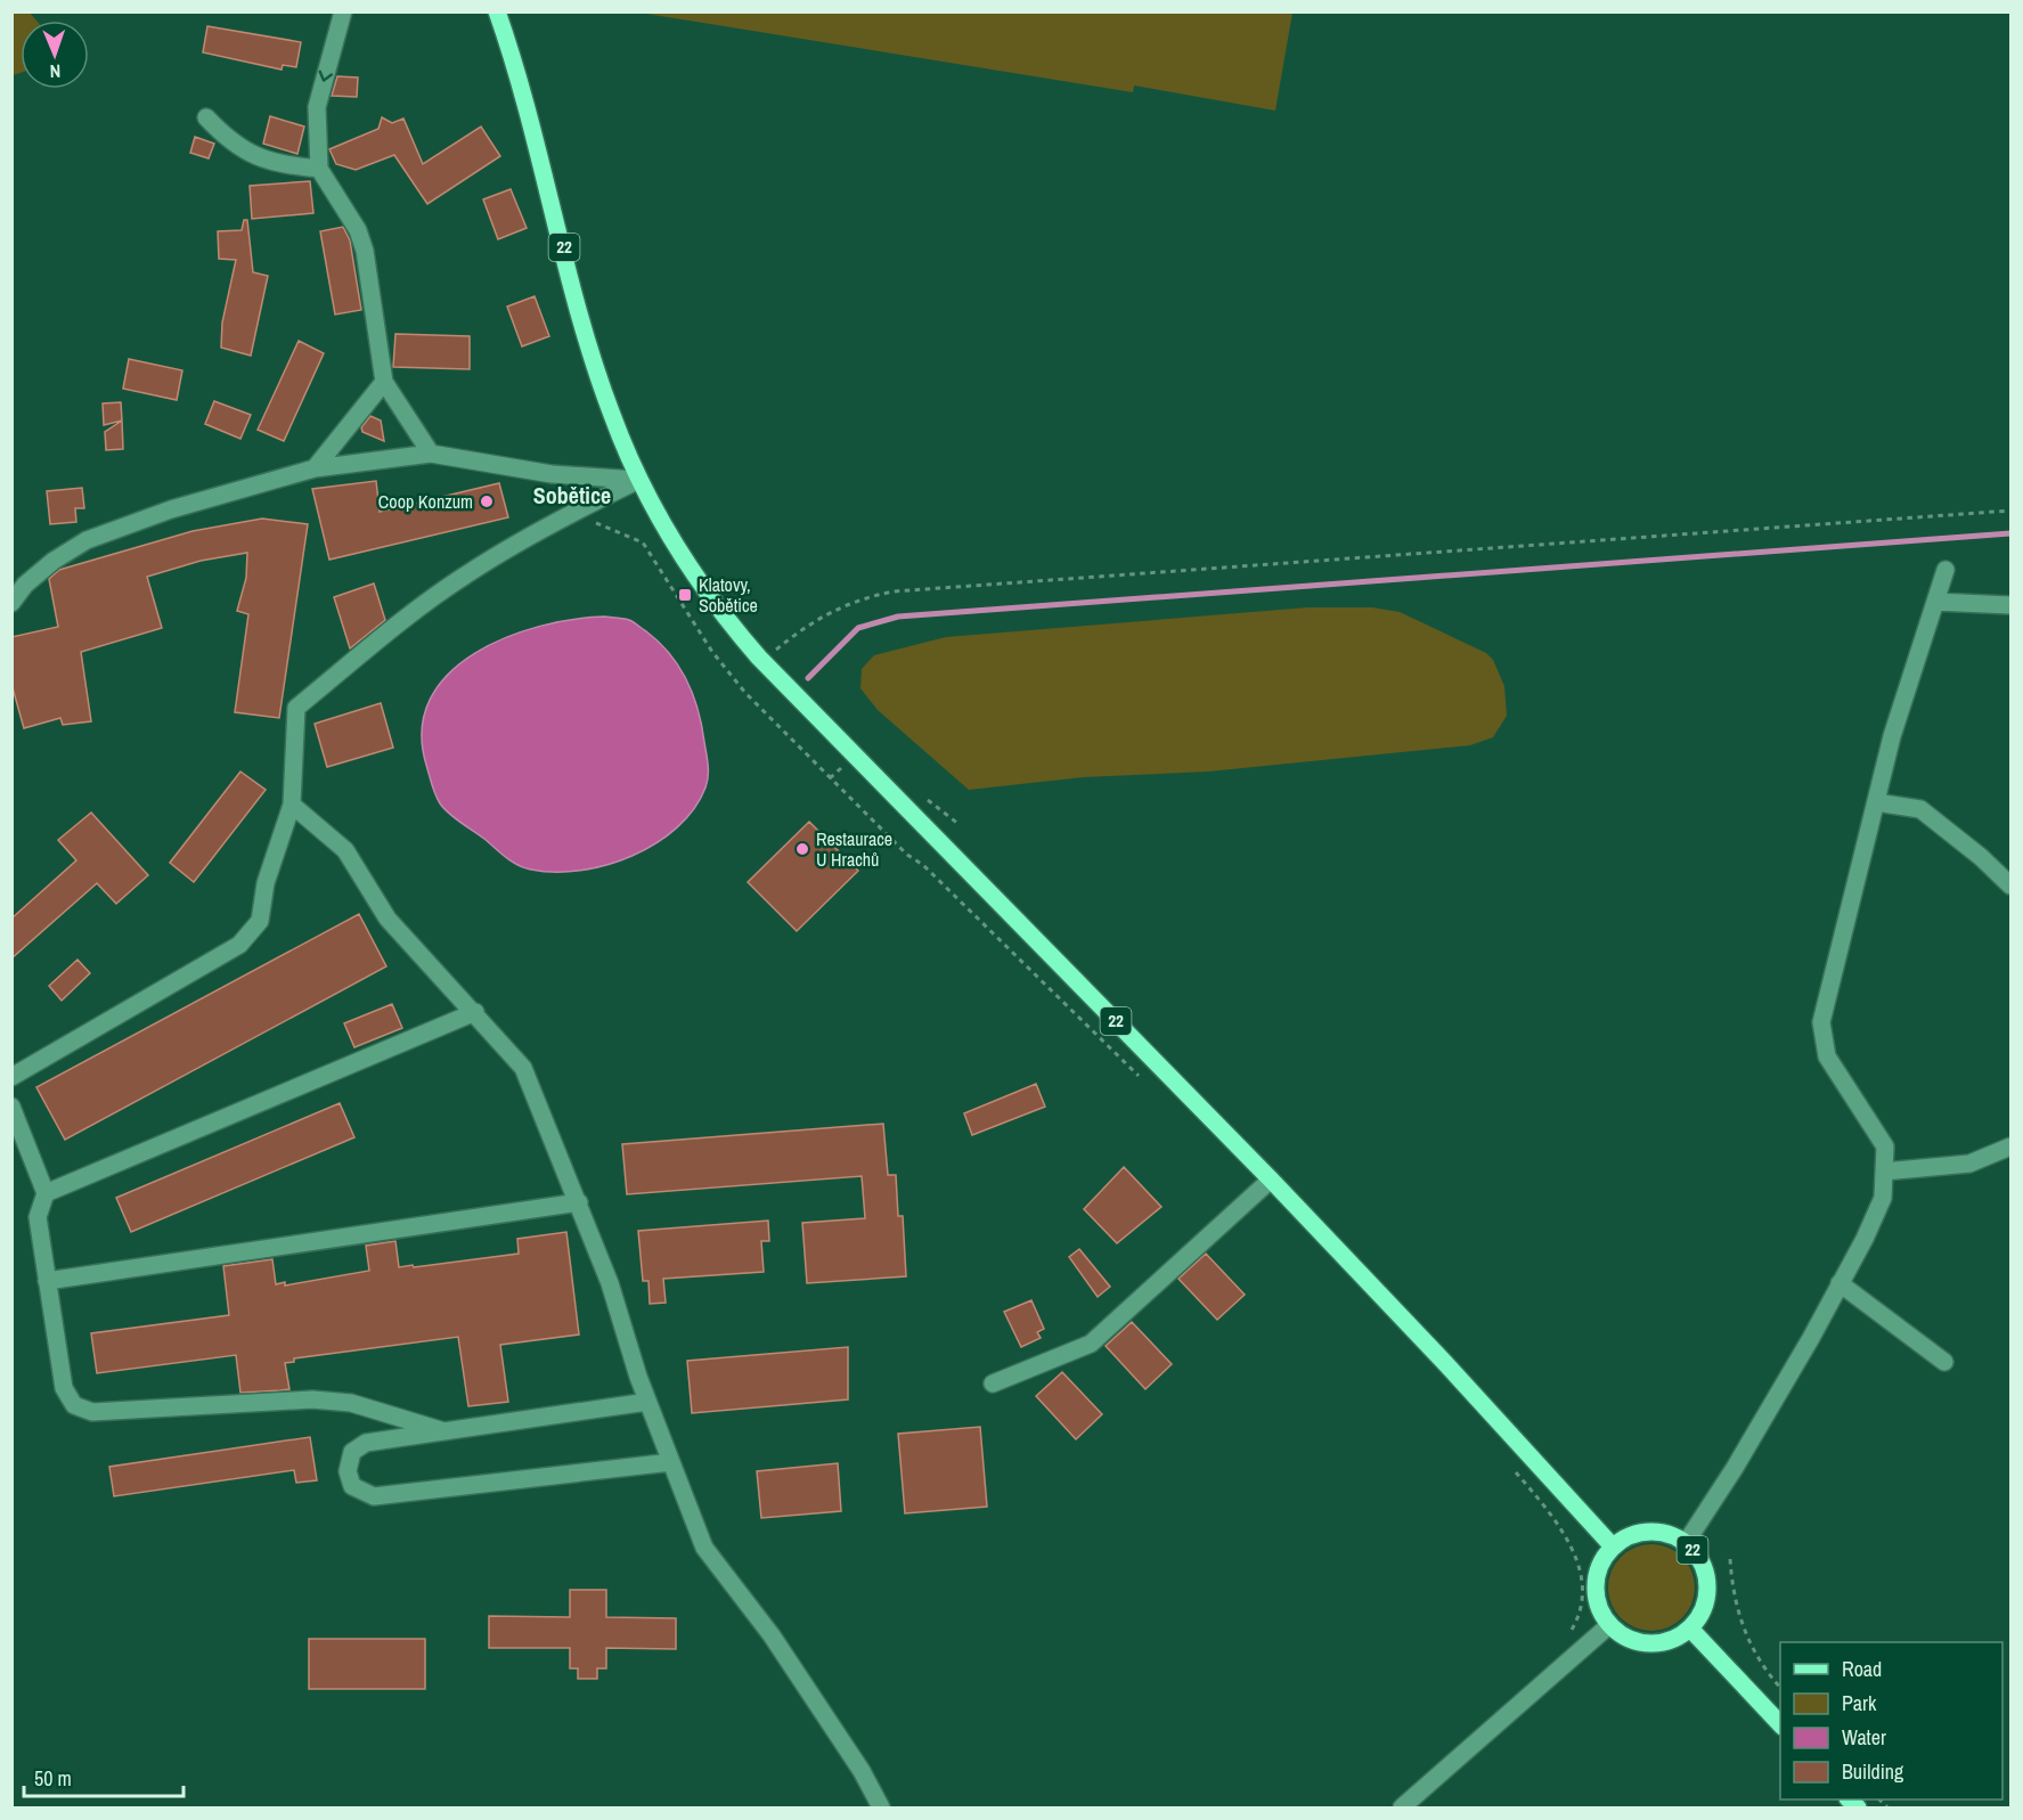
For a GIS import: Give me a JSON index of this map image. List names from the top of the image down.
{
  "streets": {
    "main road": ["22"]
  },
  "districts": ["Sobětice"],
  "places": {
    "other": ["Coop Konzum", "Restaurace U Hrachů"],
    "transit": ["Klatovy, Sobětice"]
  },
  "legend": [
    "Road",
    "Park",
    "Water",
    "Building"
  ],
  "scale_bar": "50 m",
  "north": "bottom"
}
